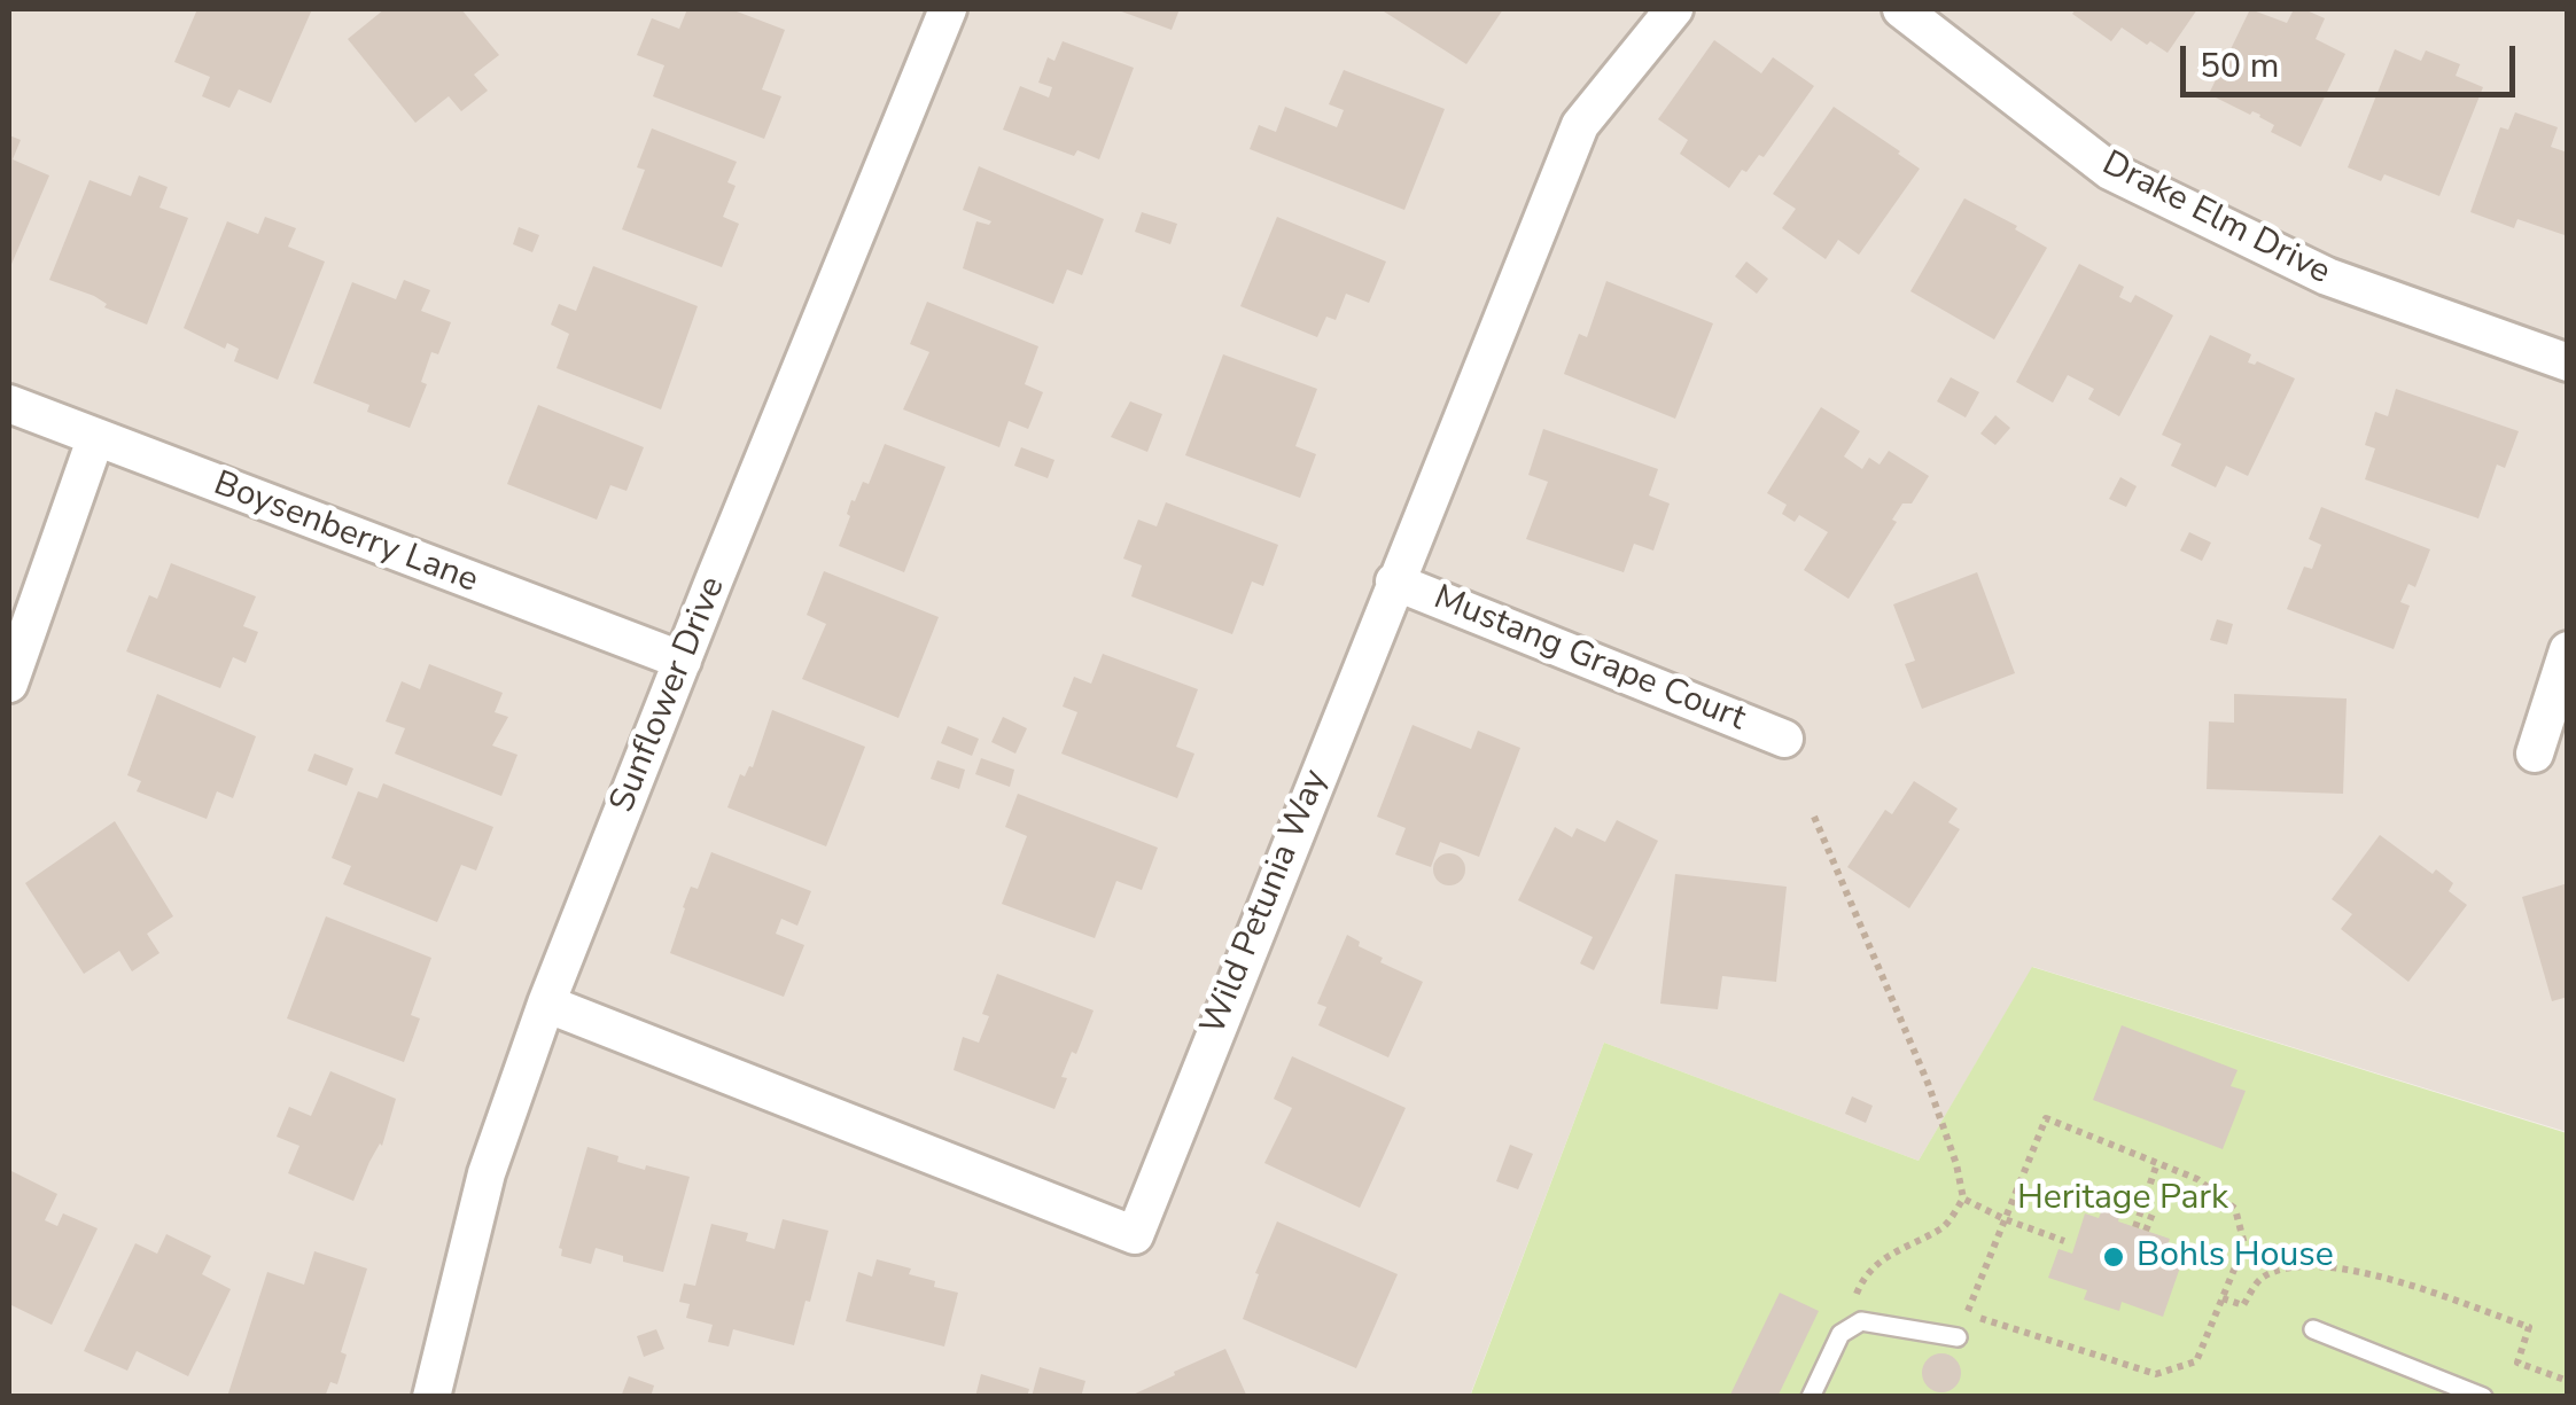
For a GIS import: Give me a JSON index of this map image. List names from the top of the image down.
{
  "streets": {
    "street": [
      "Drake Elm Drive",
      "Boysenberry Lane",
      "Mustang Grape Court",
      "Sunflower Drive",
      "Wild Petunia Way"
    ]
  },
  "crossings": [
    ["Boysenberry Lane", "Sunflower Drive"],
    ["Mustang Grape Court", "Wild Petunia Way"],
    ["Sunflower Drive", "Wild Petunia Way"]
  ],
  "parks": ["Heritage Park"],
  "places": ["Bohls House"],
  "scale_bar": "50 m"
}
